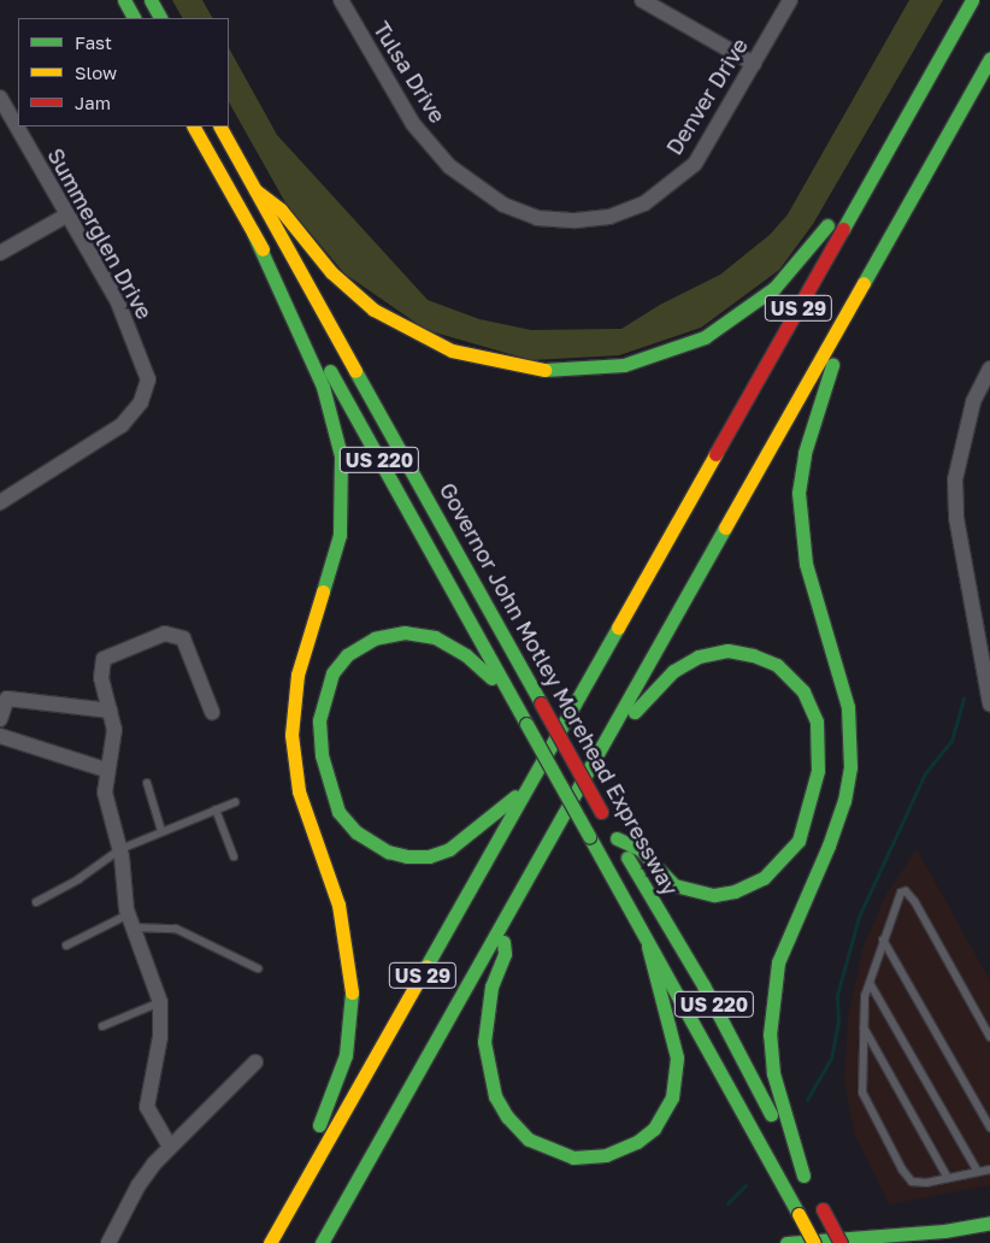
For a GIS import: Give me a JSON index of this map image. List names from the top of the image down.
{
  "streets": {
    "main road": ["US 29", "US 220", "Governor John Motley Morehead Expressway"],
    "street": ["Tulsa Drive", "Denver Drive", "Summerglen Drive"]
  },
  "crossings": [
    ["Tulsa Drive", "Denver Drive"]
  ],
  "legend": ["Fast", "Slow", "Jam"]
}
